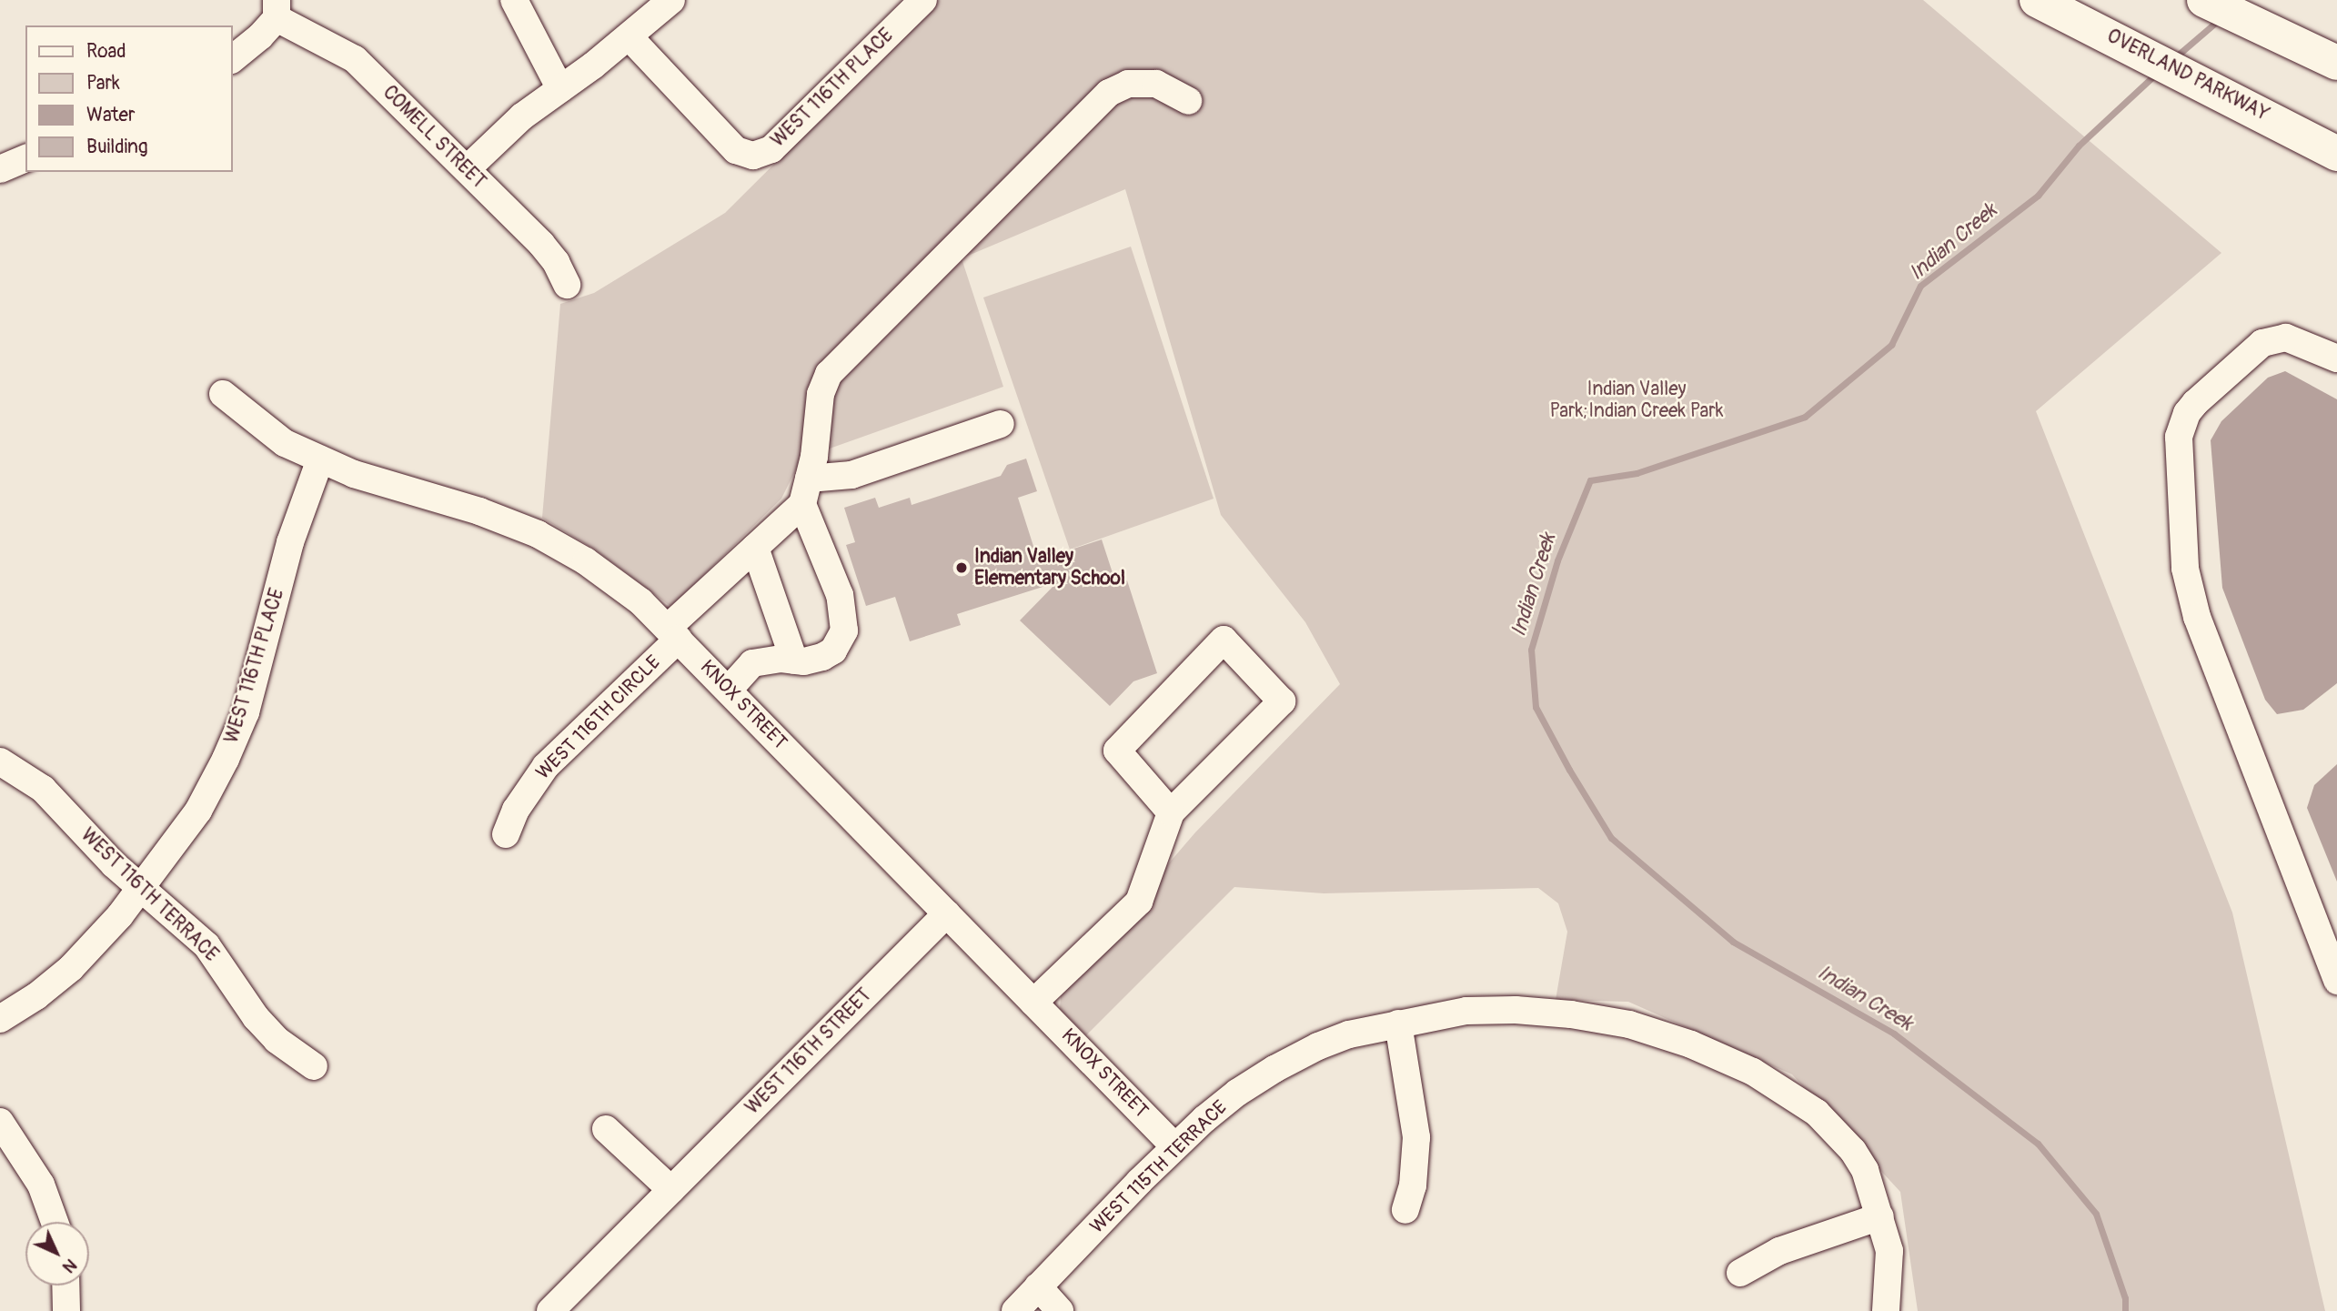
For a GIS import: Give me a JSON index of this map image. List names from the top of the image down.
{
  "streets": {
    "highway": ["OVERLAND PARKWAY"],
    "street": [
      "WEST 116TH PLACE",
      "COMELL STREET",
      "KNOX STREET",
      "WEST 116TH CIRCLE",
      "WEST 116TH TERRACE",
      "WEST 116TH STREET",
      "WEST 115TH TERRACE"
    ]
  },
  "crossings": [
    ["WEST 116TH PLACE", "KNOX STREET"],
    ["WEST 116TH PLACE", "WEST 116TH TERRACE"],
    ["KNOX STREET", "WEST 116TH CIRCLE"],
    ["KNOX STREET", "WEST 116TH STREET"],
    ["KNOX STREET", "WEST 115TH TERRACE"]
  ],
  "water": ["Indian Creek"],
  "parks": ["Indian Valley Park;Indian Creek Park"],
  "places": ["Indian Valley Elementary School"],
  "legend": [
    "Road",
    "Park",
    "Water",
    "Building"
  ],
  "north": "bottom right"
}
